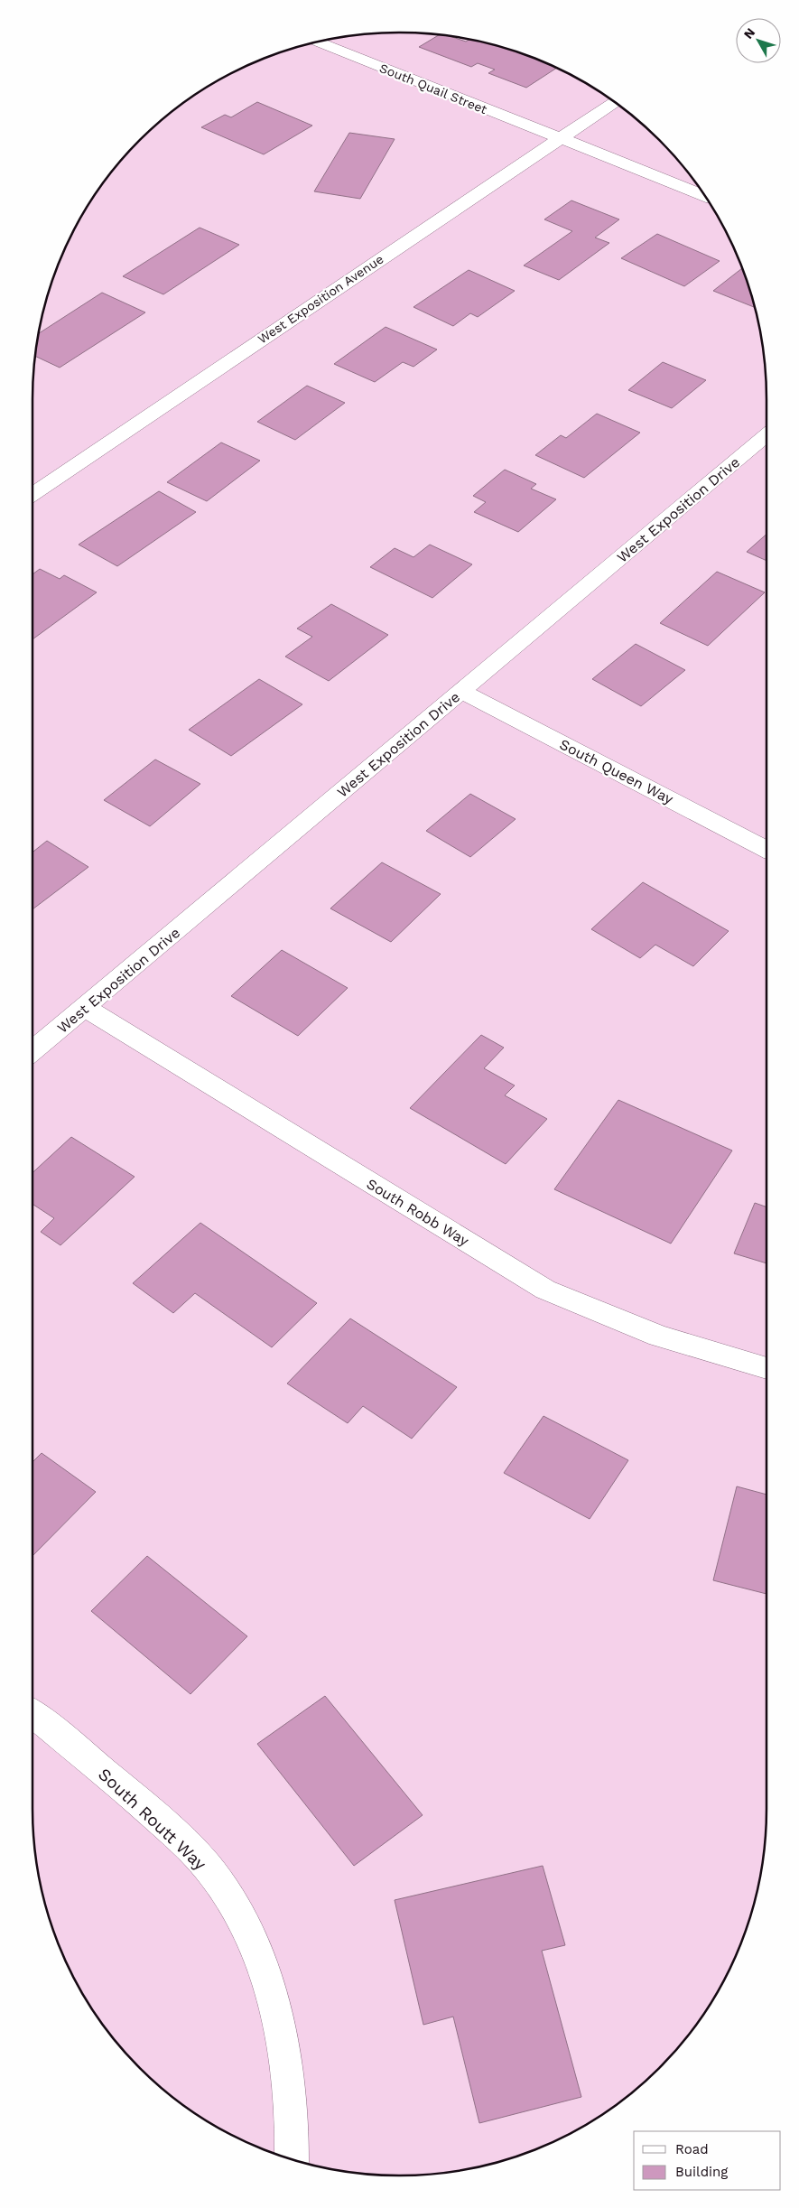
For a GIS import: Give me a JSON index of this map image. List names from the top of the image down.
{
  "streets": {
    "street": [
      "South Quail Street",
      "West Exposition Avenue",
      "West Exposition Drive",
      "South Queen Way",
      "South Robb Way",
      "South Routt Way"
    ]
  },
  "crossings": [
    ["South Quail Street", "West Exposition Avenue"],
    ["West Exposition Drive", "South Queen Way"],
    ["West Exposition Drive", "South Robb Way"]
  ],
  "legend": ["Road", "Building"],
  "north": "top left"
}
